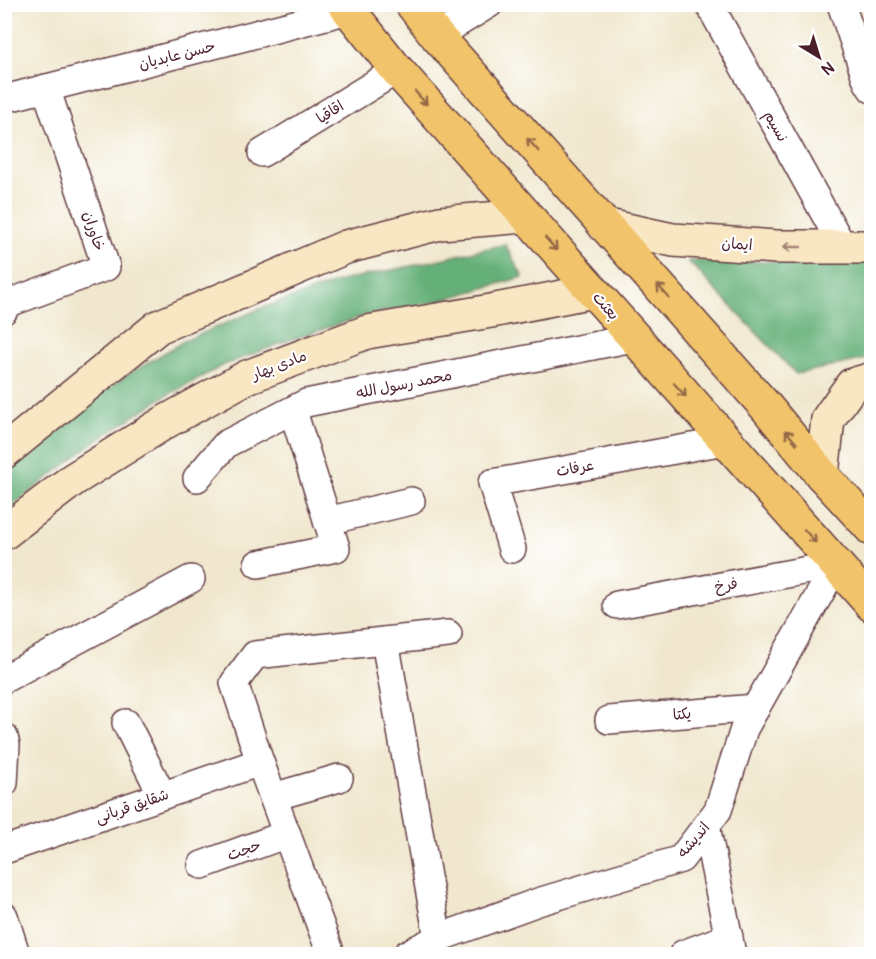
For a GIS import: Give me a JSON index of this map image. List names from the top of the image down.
{
  "streets": {
    "main road": ["بعثت"],
    "street": [
      "حسن عابدیان",
      "اقاقیا",
      "نسیم",
      "خاوران",
      "ایمان",
      "مادی بهار",
      "محمد رسول الله",
      "عرفات",
      "فرخ",
      "یکتا",
      "شقایق قربانی",
      "اندیشه",
      "حجت"
    ]
  },
  "crossings": [
    ["حسن عابدیان", "خاوران"],
    ["حسن عابدیان", "بعثت"],
    ["اقاقیا", "بعثت"],
    ["نسیم", "ایمان"],
    ["بعثت", "مادی بهار"],
    ["بعثت", "محمد رسول الله"],
    ["بعثت", "عرفات"],
    ["بعثت", "فرخ"],
    ["بعثت", "اندیشه"],
    ["فرخ", "اندیشه"],
    ["یکتا", "اندیشه"]
  ],
  "one_way": ["ایمان"],
  "north": "bottom right"
}
